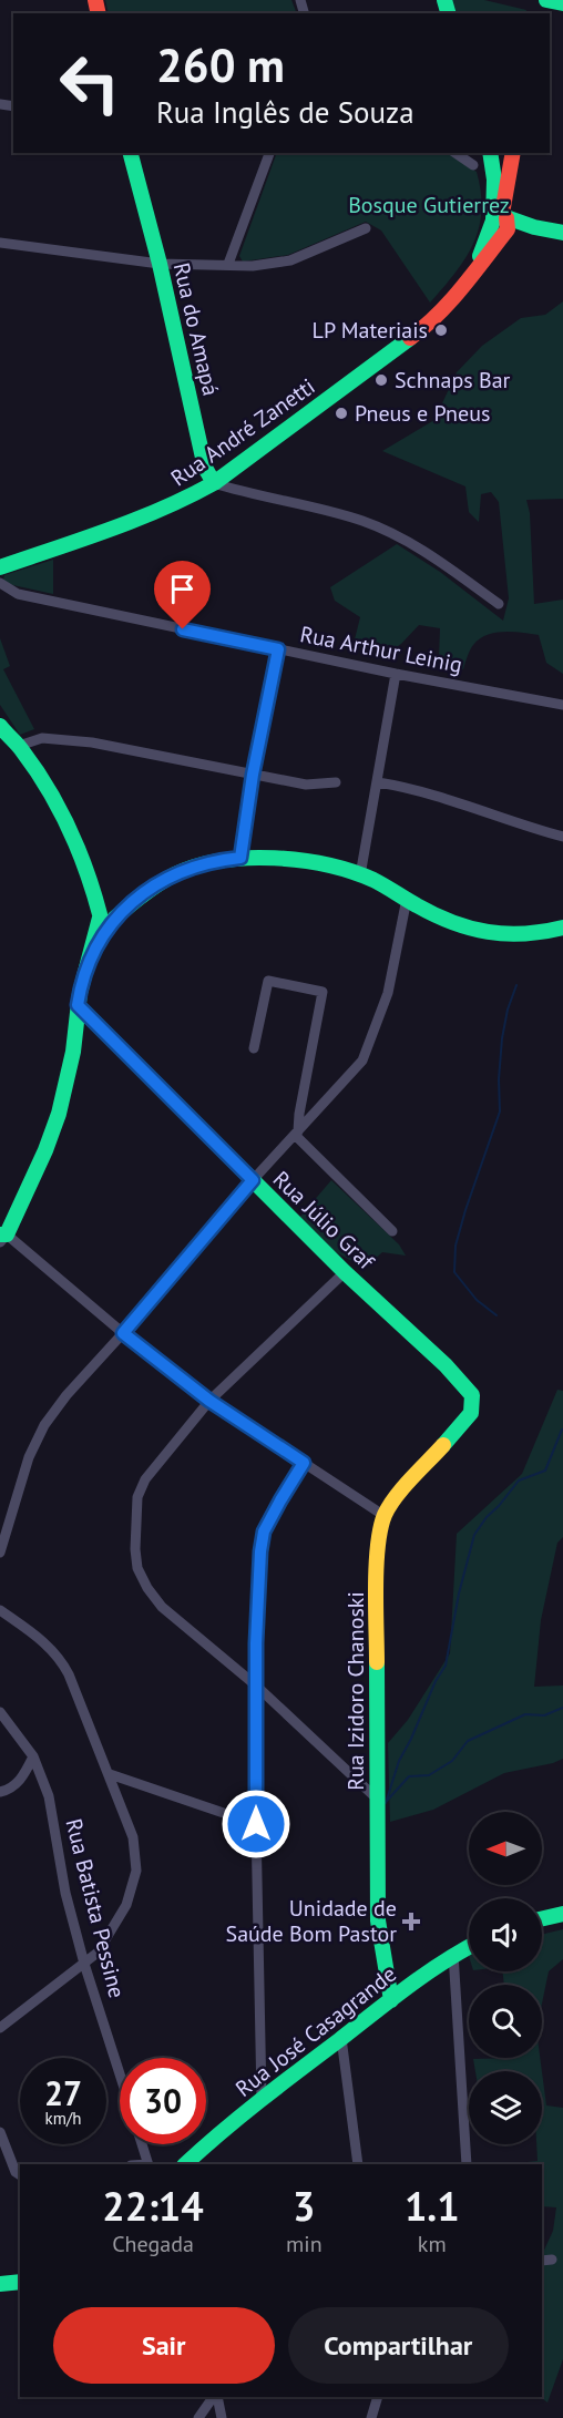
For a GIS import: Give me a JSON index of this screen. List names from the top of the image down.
{
  "streets": {
    "street": [
      "Rua do Amapá",
      "Rua André Zanetti",
      "Rua Arthur Leinig",
      "Rua Júlio Graf",
      "Rua Izidoro Chanoski",
      "Rua Batista Pessine",
      "Rua José Casagrande"
    ]
  },
  "crossings": [
    ["Rua do Amapá", "Rua André Zanetti"],
    ["Rua Júlio Graf", "Rua Izidoro Chanoski"],
    ["Rua Izidoro Chanoski", "Rua José Casagrande"]
  ],
  "parks": ["Bosque Gutierrez"],
  "places": {
    "other": ["LP Materiais", "Schnaps Bar", "Pneus e Pneus"],
    "health": ["Unidade de Saúde Bom Pastor"]
  },
  "north": "left",
  "page": {
    "turn": ["260 m", "Rua Inglês de Souza"],
    "speed": "27 km/h",
    "limit": "30",
    "eta": [
      "22:14",
      "Chegada",
      "3",
      "min",
      "1.1",
      "km"
    ],
    "buttons": ["Sair", "Compartilhar"]
  }
}
